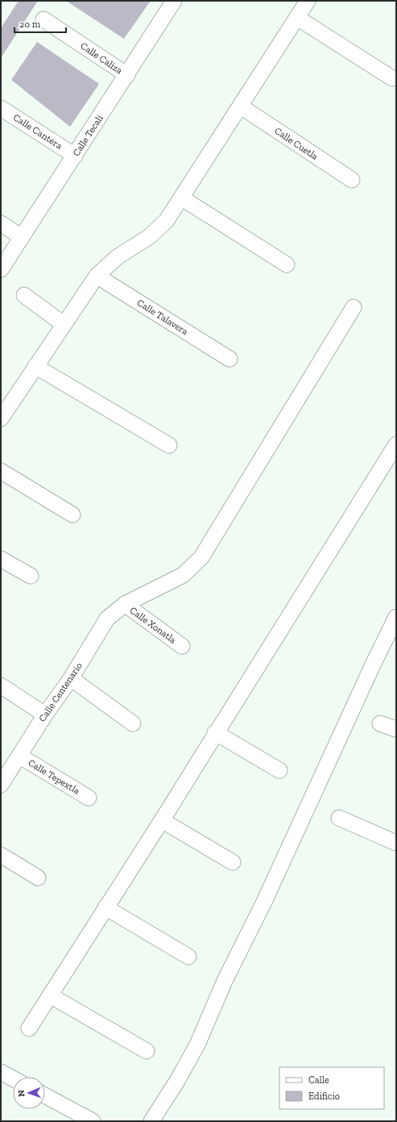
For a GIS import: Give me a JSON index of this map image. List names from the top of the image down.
{
  "streets": {
    "street": [
      "Calle Caliza",
      "Calle Cantera",
      "Calle Tecali",
      "Calle Cuetla",
      "Calle Talavera",
      "Calle Xonatla",
      "Calle Centenario",
      "Calle Tepextla"
    ]
  },
  "crossings": [
    ["Calle Caliza", "Calle Tecali"],
    ["Calle Cantera", "Calle Tecali"],
    ["Calle Xonatla", "Calle Centenario"],
    ["Calle Centenario", "Calle Tepextla"]
  ],
  "legend": ["Calle", "Edificio"],
  "scale_bar": "20 m",
  "north": "left"
}
